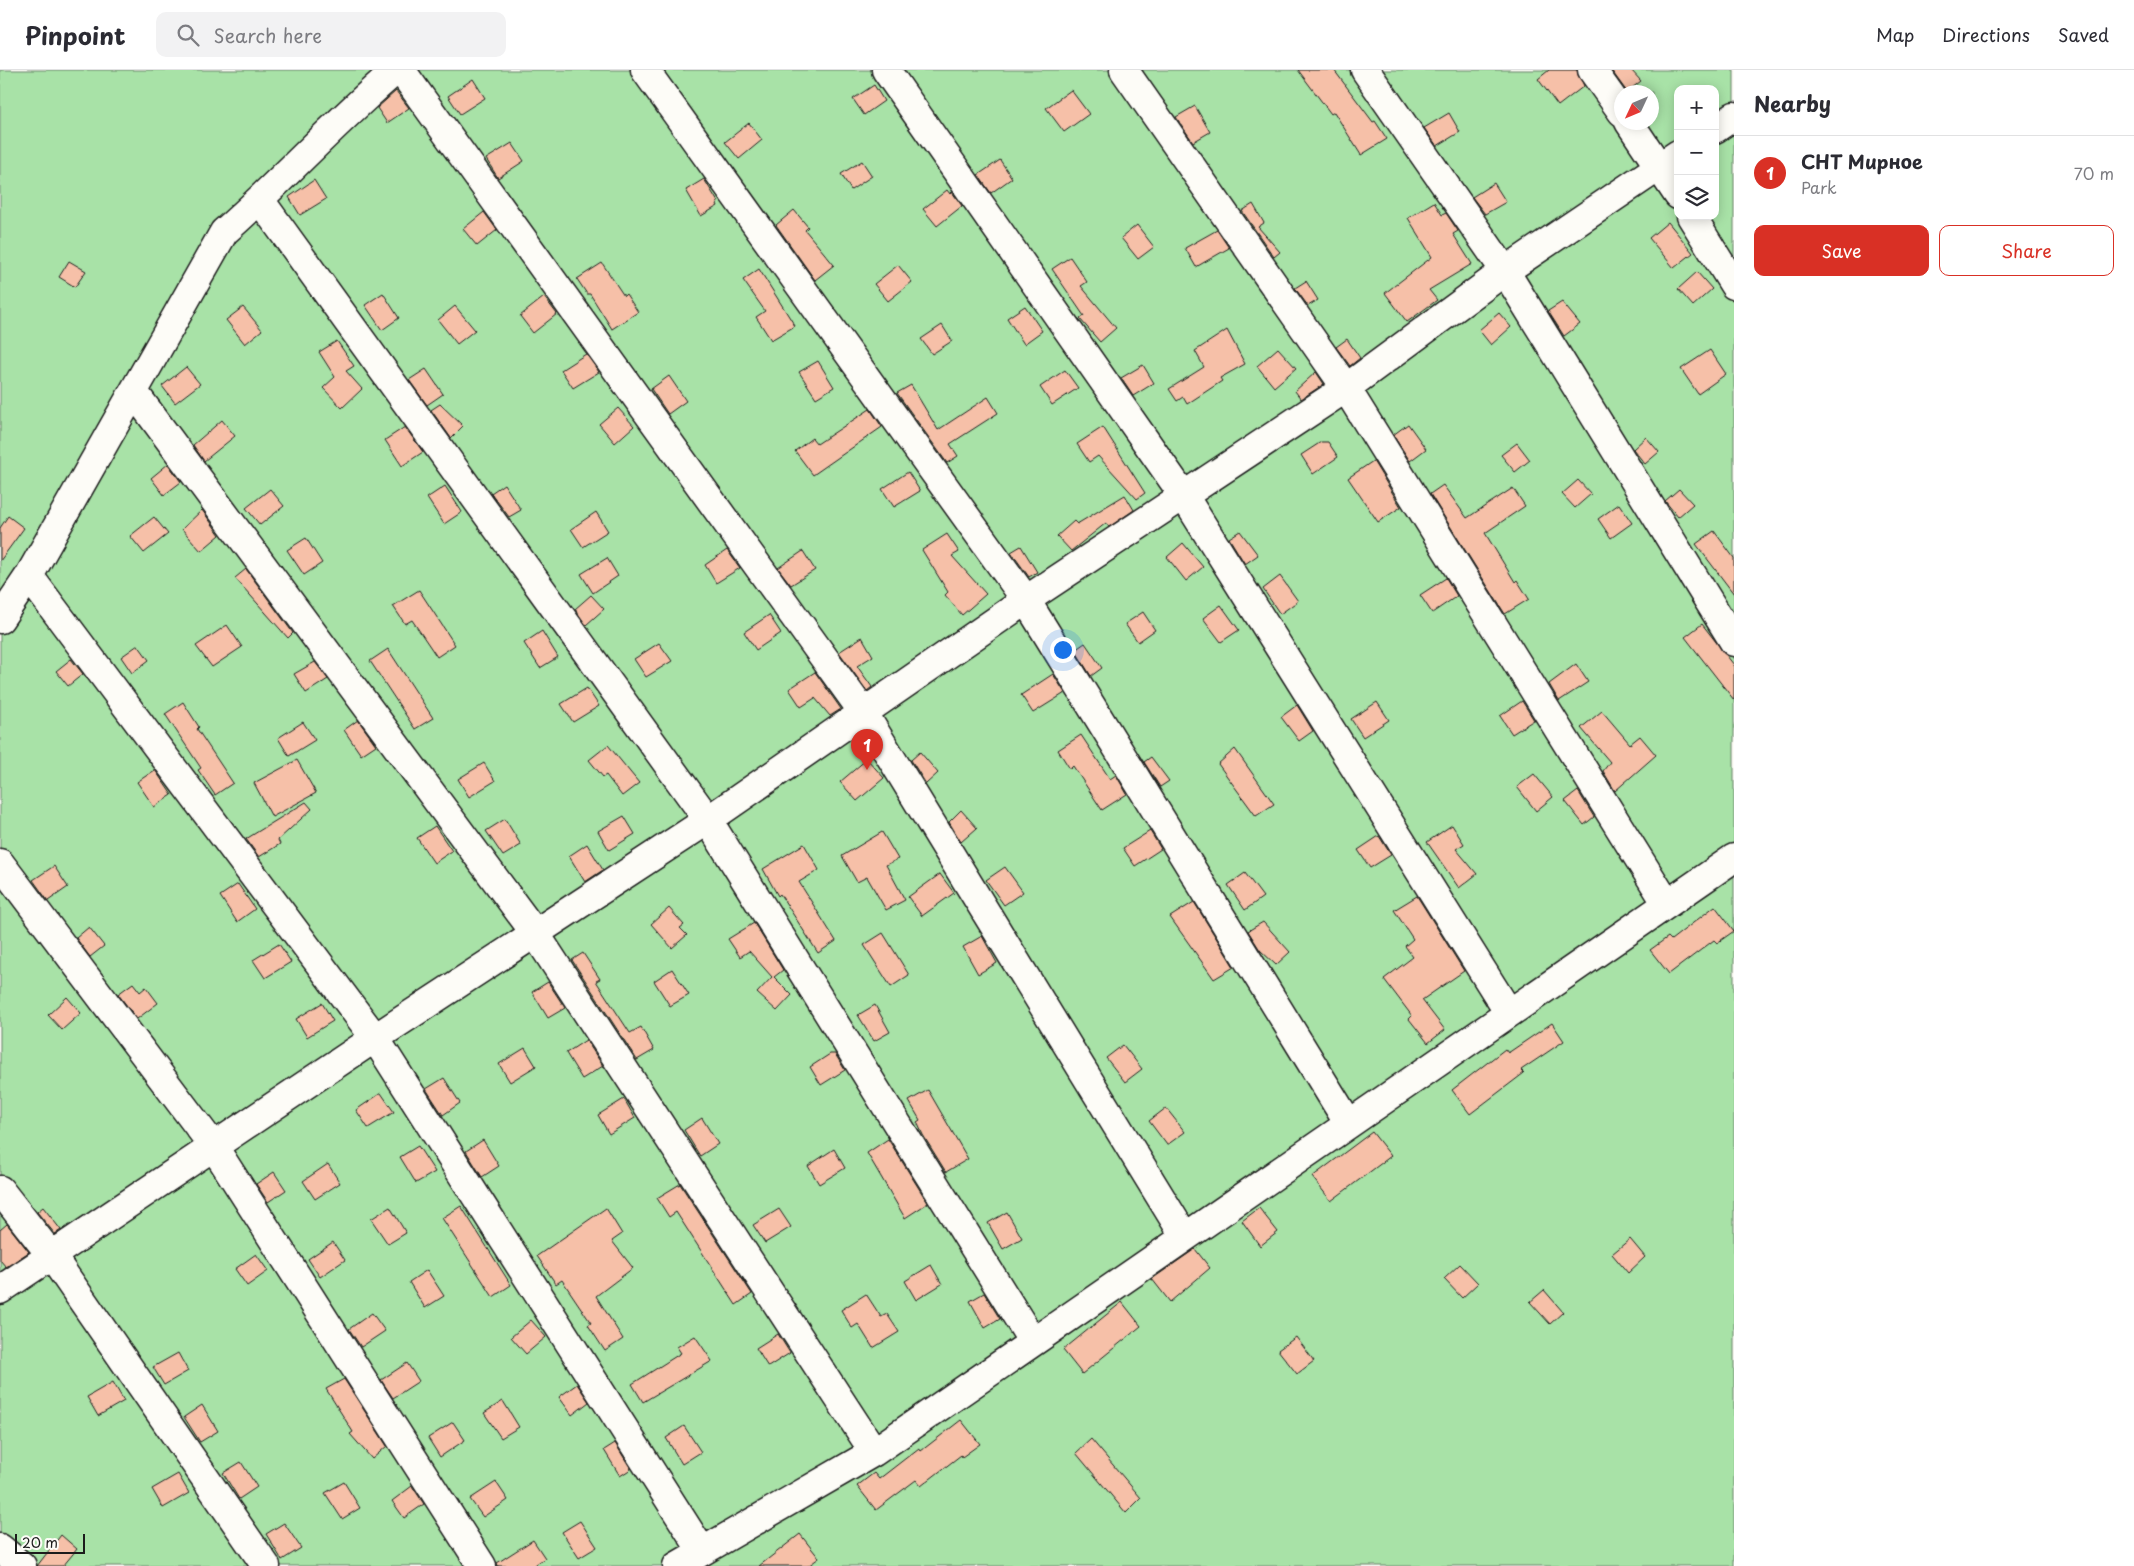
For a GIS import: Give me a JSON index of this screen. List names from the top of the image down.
{
  "scale_bar": "20 m",
  "north": "bottom left",
  "page": {
    "header": "Pinpoint",
    "search": "Search here",
    "nav": ["Map", "Directions", "Saved"],
    "heading": "Nearby",
    "map_buttons": ["+", "−"],
    "list": [
      {
        "mark": "1",
        "name": "СНТ Мирное",
        "note": "Park",
        "value": "70 m"
      }
    ],
    "buttons": ["Save", "Share"],
    "pins": "1",
    "scale": "20 m"
  }
}
